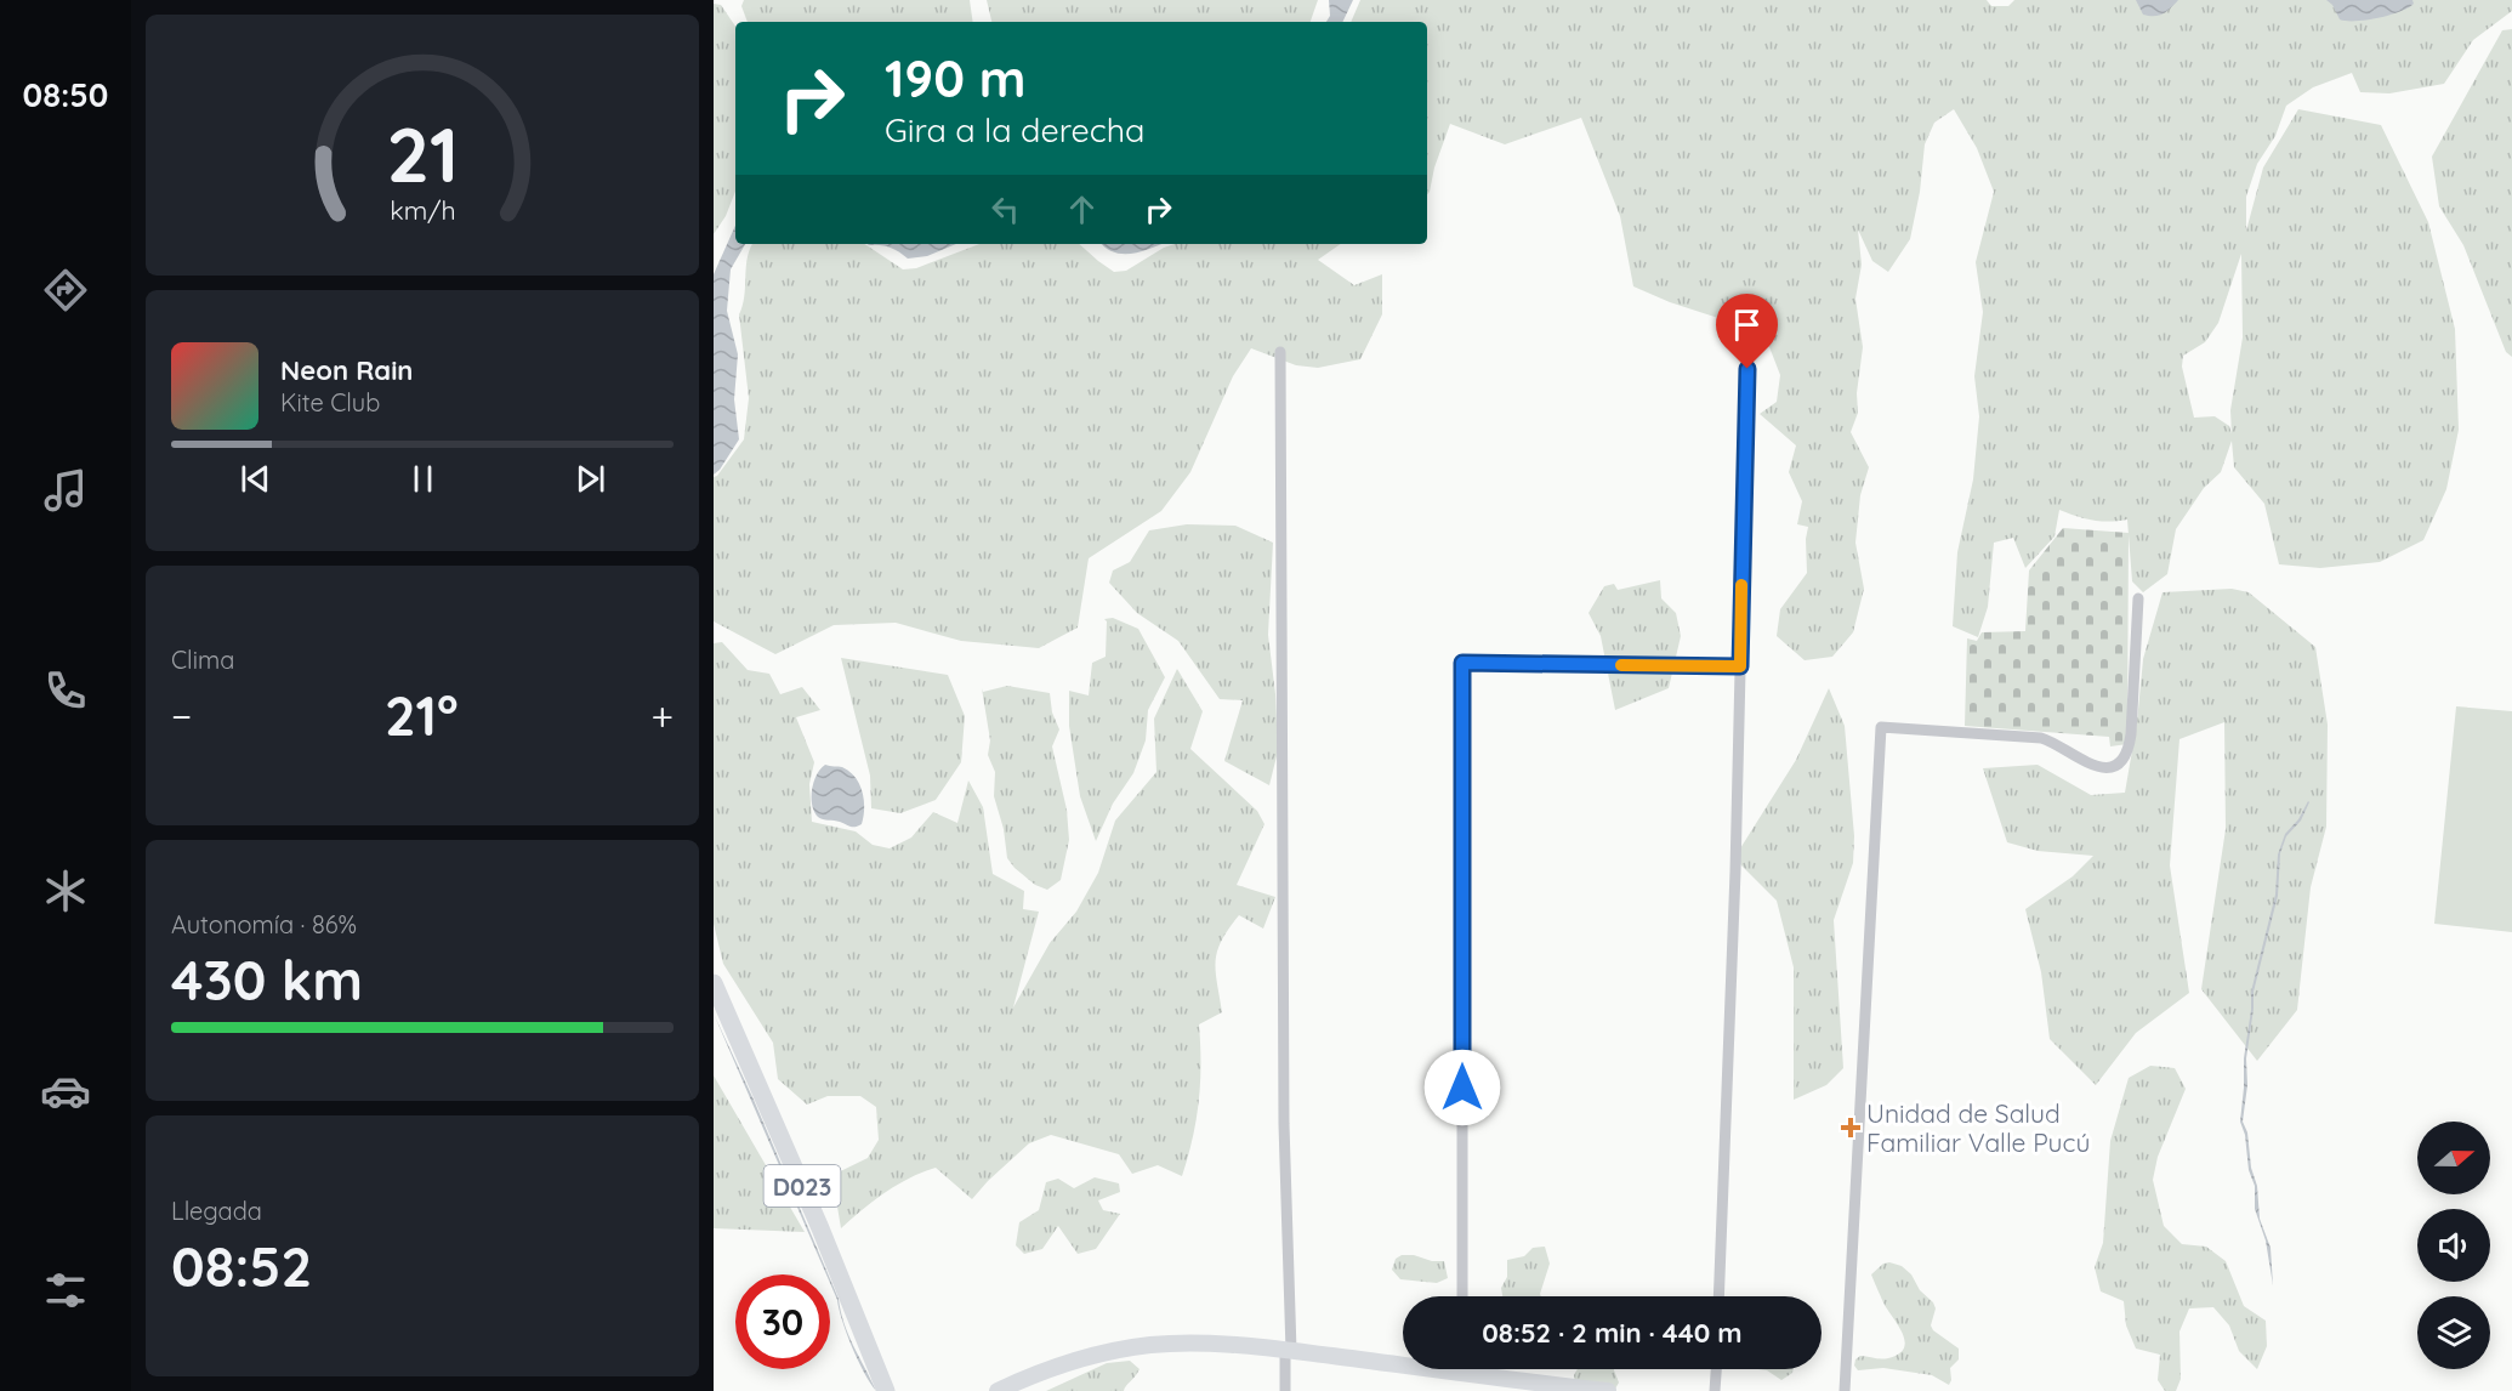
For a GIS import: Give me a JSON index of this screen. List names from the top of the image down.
{
  "streets": {
    "main road": ["D023"]
  },
  "places": {
    "health": ["Unidad de Salud Familiar Valle Pucú"]
  },
  "north": "right",
  "page": {
    "tabs": "08:50",
    "turn": ["190 m", "Gira a la derecha"],
    "song": ["Neon Rain", "Kite Club"],
    "tile": [
      "Clima",
      ["Autonomía · 86%", "430 km"],
      ["Llegada", "08:52"]
    ],
    "heat": ["−", "21°", "+"],
    "limit": "30",
    "trip": "08:52 · 2 min · 440 m",
    "gauge": ["21", "km/h"]
  }
}
